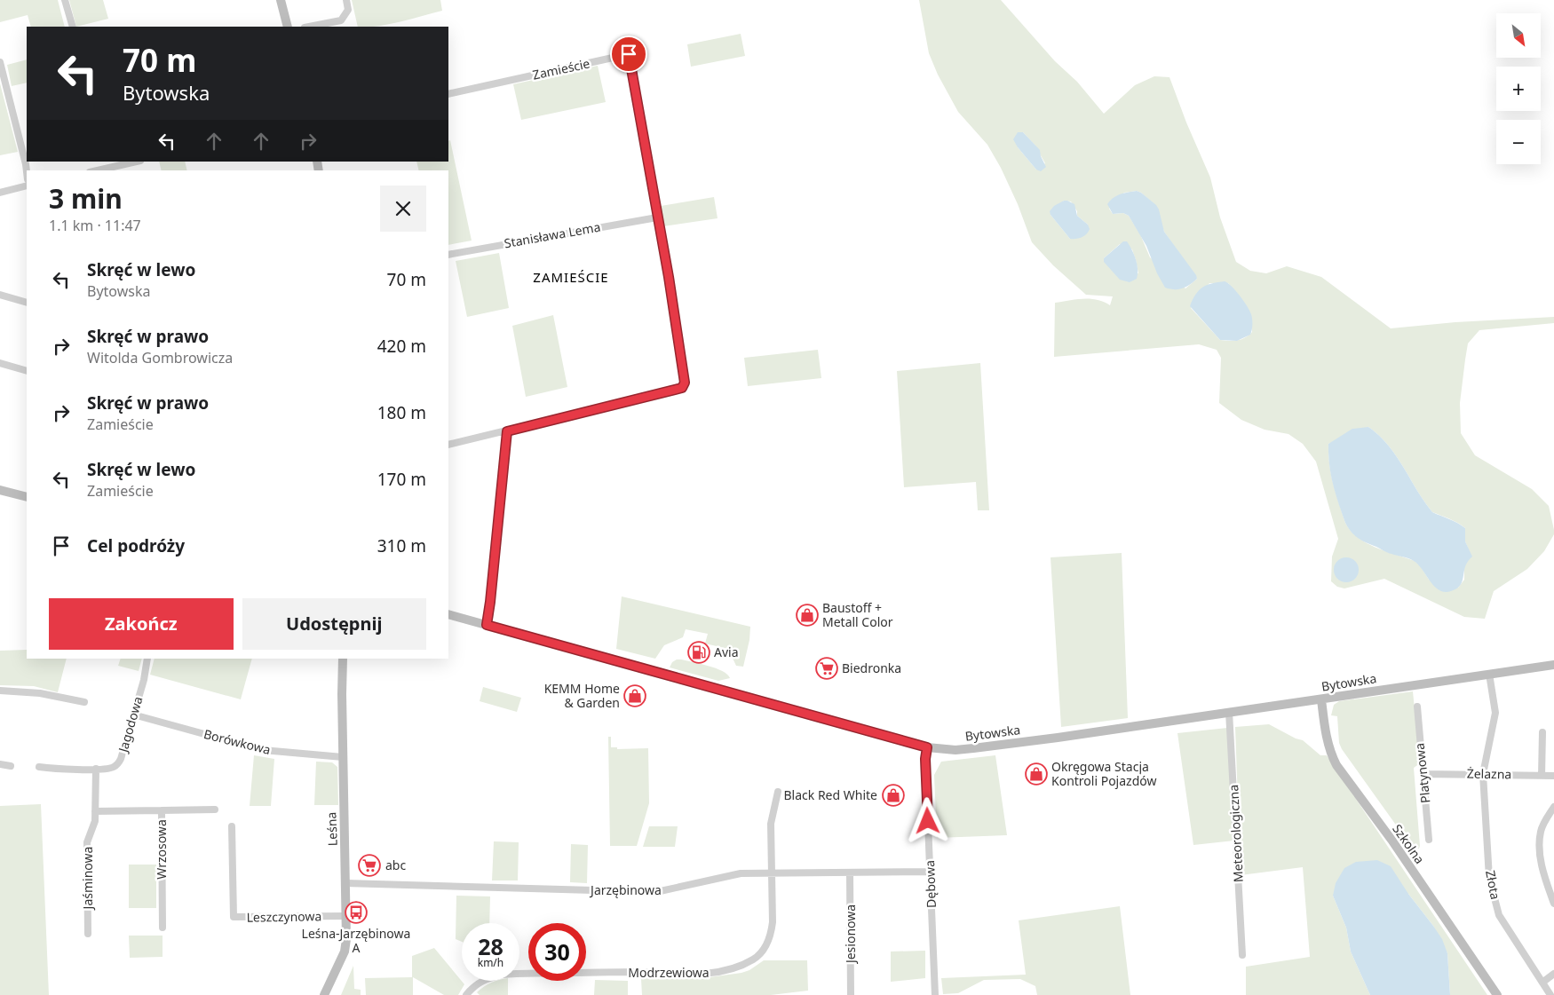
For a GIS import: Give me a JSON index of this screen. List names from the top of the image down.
{
  "streets": {
    "main road": ["Bytowska", "Leśna", "Szkolna"],
    "street": [
      "Zamieście",
      "Stanisława Lema",
      "Jagodowa",
      "Borówkowa",
      "Platynowa",
      "Żelazna",
      "Meteorologiczna",
      "Wrzosowa",
      "Jaśminowa",
      "Dębowa",
      "Złota",
      "Jarzębinowa",
      "Leszczynowa",
      "Jesionowa",
      "Modrzewiowa"
    ]
  },
  "crossings": [
    ["Zamieście", "Stanisława Lema"],
    ["Bytowska", "Meteorologiczna"],
    ["Bytowska", "Szkolna"],
    ["Bytowska", "Dębowa"],
    ["Bytowska", "Złota"],
    ["Jagodowa", "Borówkowa"],
    ["Jagodowa", "Jaśminowa"],
    ["Borówkowa", "Leśna"],
    ["Platynowa", "Żelazna"],
    ["Żelazna", "Złota"],
    ["Leśna", "Jarzębinowa"],
    ["Leśna", "Leszczynowa"],
    ["Wrzosowa", "Jaśminowa"],
    ["Dębowa", "Jarzębinowa"],
    ["Jarzębinowa", "Jesionowa"],
    ["Jarzębinowa", "Modrzewiowa"]
  ],
  "districts": ["ZAMIEŚCIE"],
  "places": {
    "shop": [
      "Baustoff + Metall Color",
      "KEMM Home & Garden",
      "Okręgowa Stacja Kontroli Pojazdów",
      "Black Red White"
    ],
    "fuel station": ["Avia"],
    "supermarket": ["Biedronka", "abc"],
    "bus stop": ["Leśna-Jarzębinowa A"]
  },
  "north": "bottom right",
  "page": {
    "map_buttons": ["+", "−"],
    "turn": ["70 m", "Bytowska"],
    "heading": ["3 min", "1.1 km · 11:47"],
    "list": [
      {
        "name": "Skręć w lewo",
        "note": "Bytowska",
        "value": "70 m"
      },
      {
        "name": "Skręć w prawo",
        "note": "Witolda Gombrowicza",
        "value": "420 m"
      },
      {
        "name": "Skręć w prawo",
        "note": "Zamieście",
        "value": "180 m"
      },
      {
        "name": "Skręć w lewo",
        "note": "Zamieście",
        "value": "170 m"
      },
      {
        "name": "Cel podróży",
        "value": "310 m"
      }
    ],
    "buttons": ["Zakończ", "Udostępnij"],
    "speed": "28 km/h",
    "limit": "30"
  }
}
